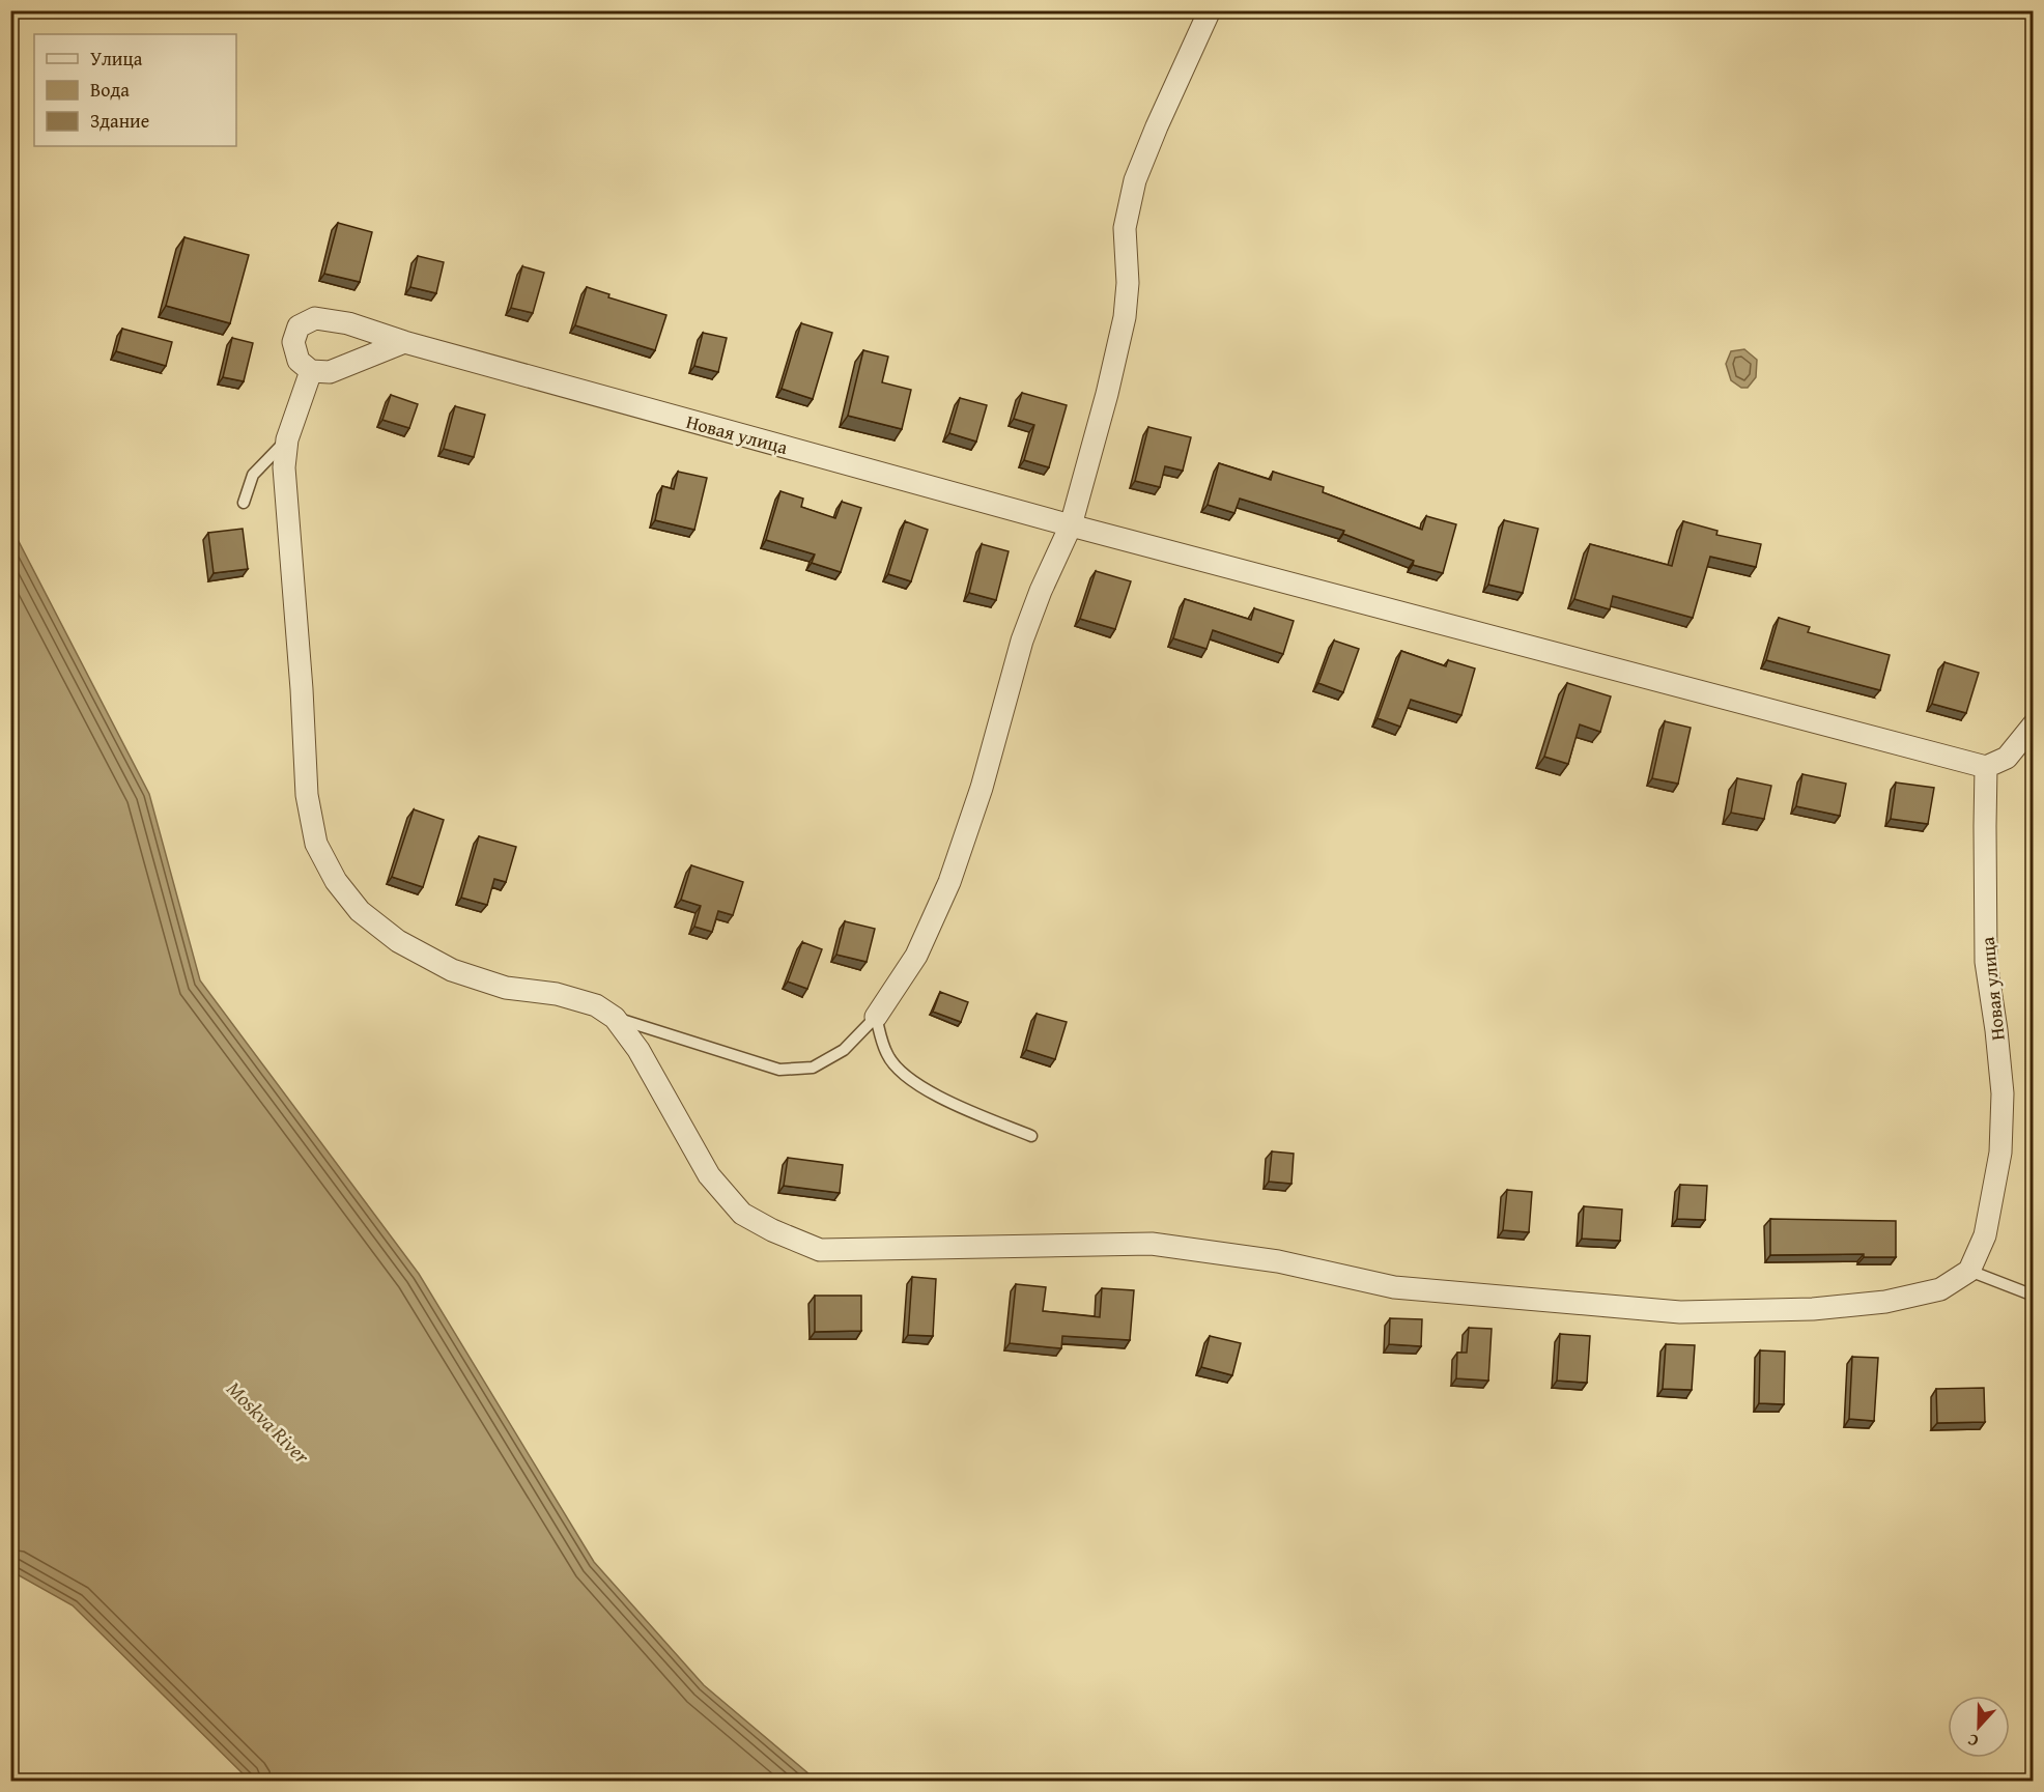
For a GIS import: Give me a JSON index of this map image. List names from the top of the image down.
{
  "streets": {
    "street": ["Новая улица"]
  },
  "water": ["Moskva River"],
  "legend": ["Улица", "Вода", "Здание"],
  "north": "bottom"
}
